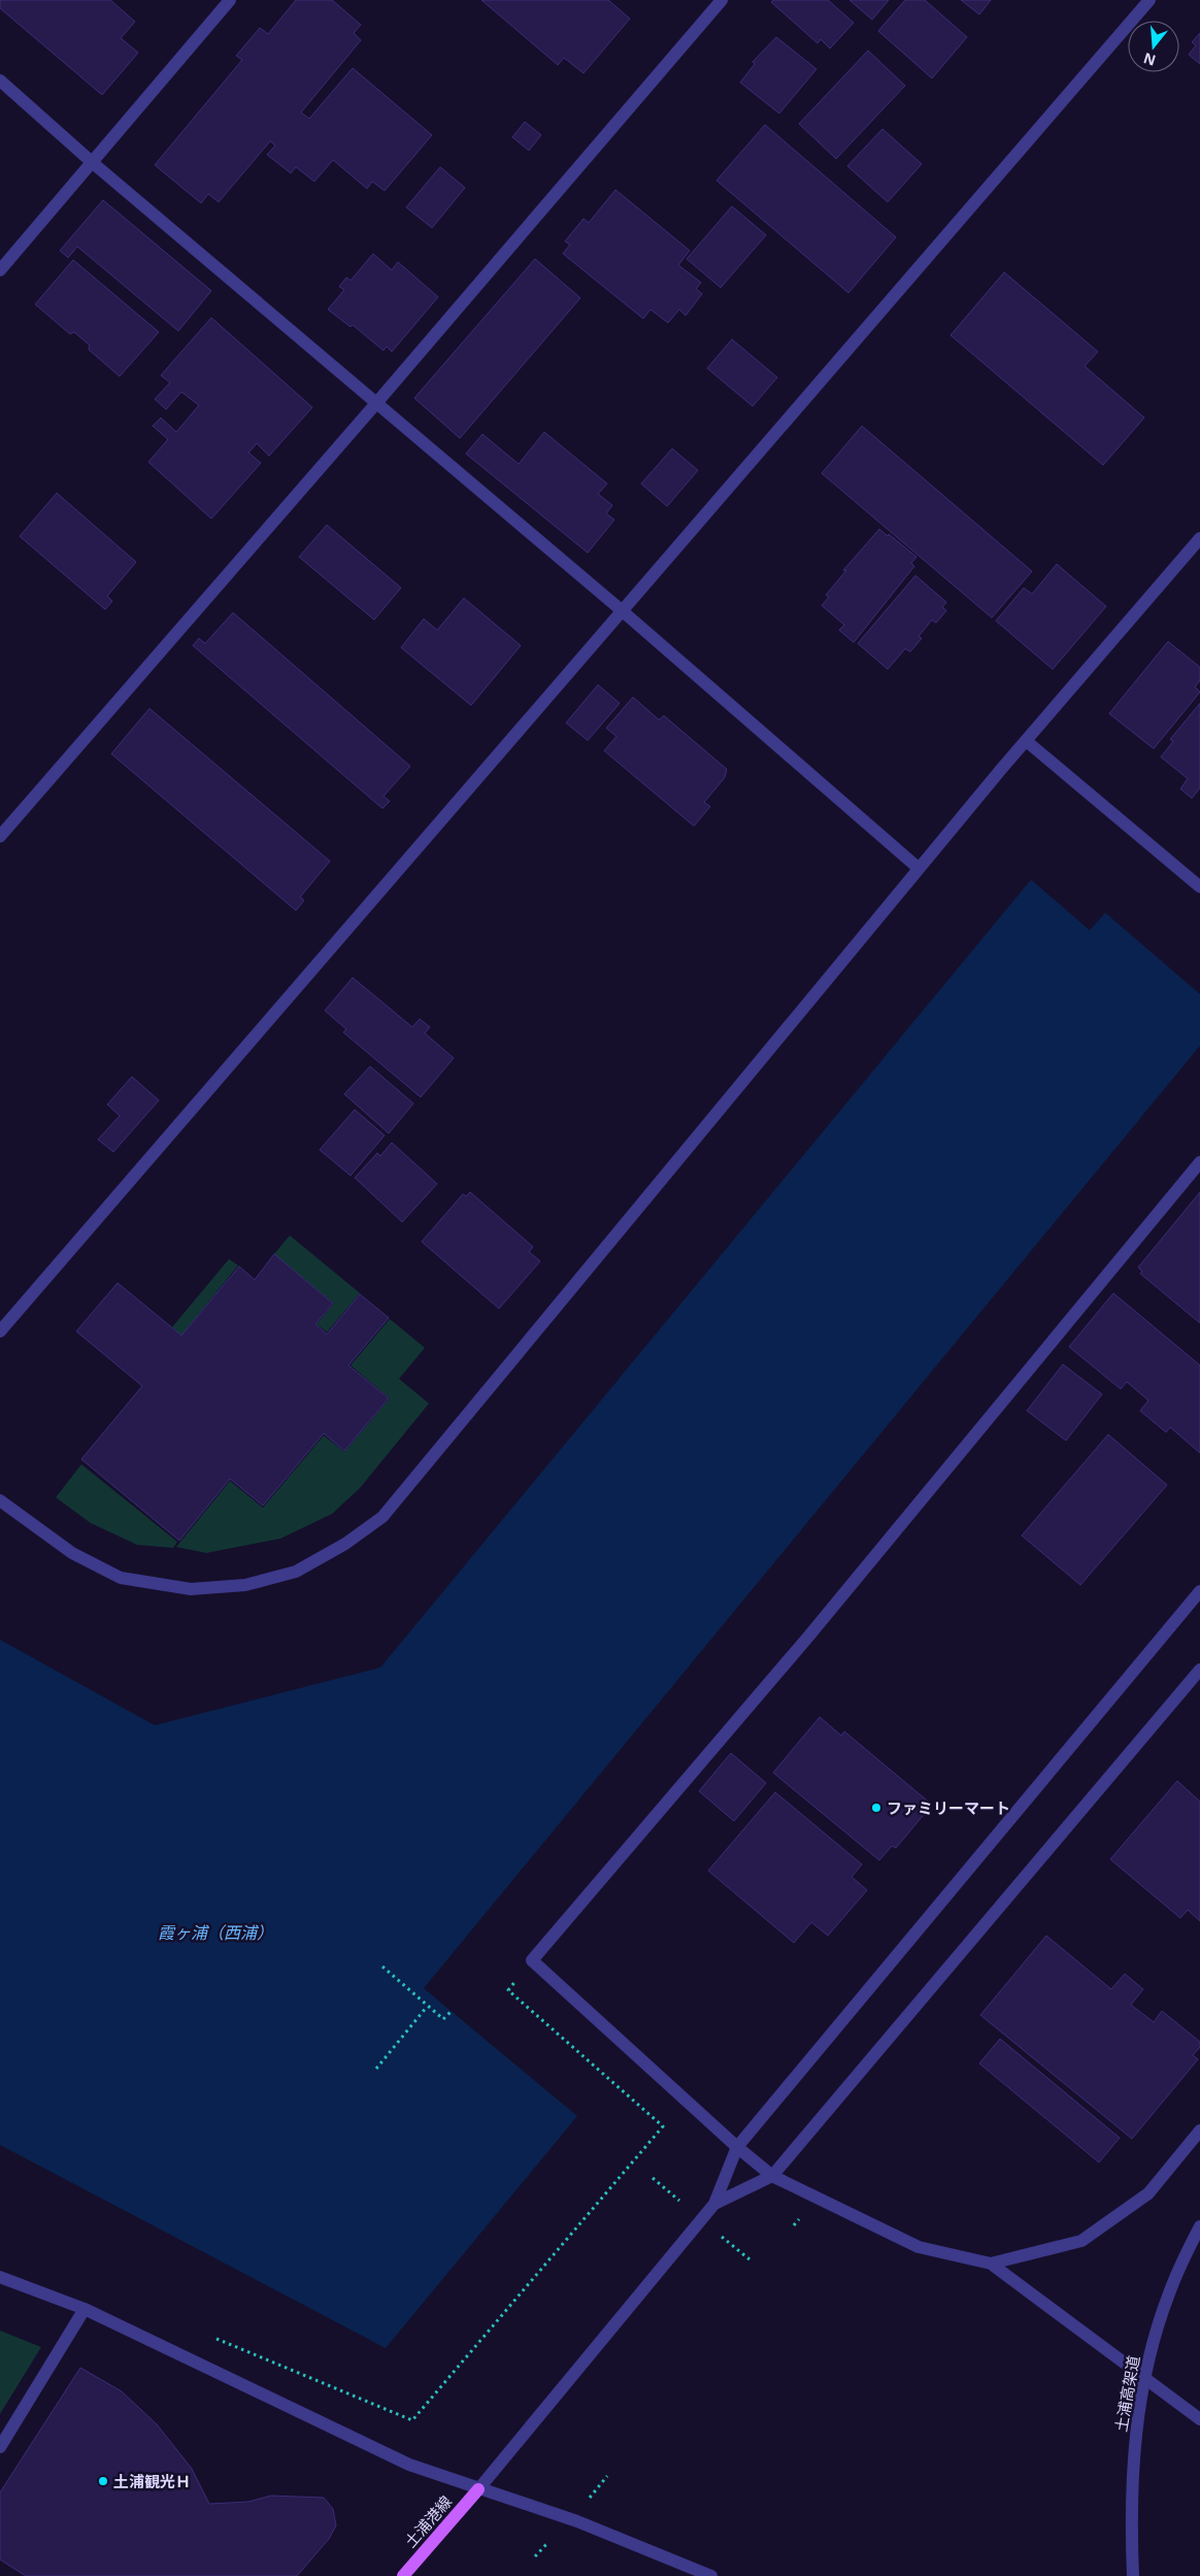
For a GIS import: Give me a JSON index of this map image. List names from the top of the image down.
{
  "streets": {
    "main road": ["土浦港線"],
    "street": ["土浦高架道"]
  },
  "water": ["霞ヶ浦（西浦）"],
  "places": ["ファミリーマート", "土浦観光Ｈ"],
  "north": "bottom"
}
